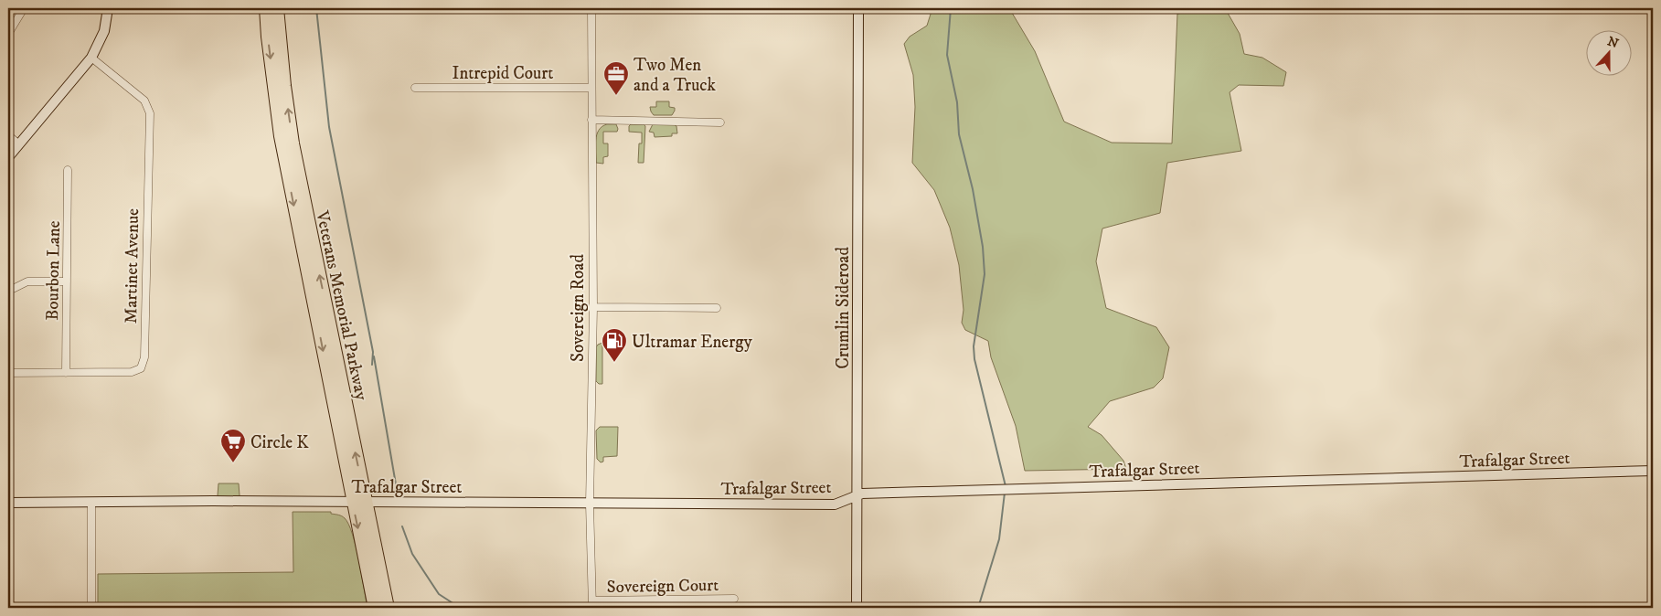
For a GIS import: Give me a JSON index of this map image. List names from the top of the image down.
{
  "streets": {
    "highway": ["Veterans Memorial Parkway"],
    "main road": ["Crumlin Sideroad", "Trafalgar Street"],
    "street": [
      "Intrepid Court",
      "Martinet Avenue",
      "Bourbon Lane",
      "Sovereign Road",
      "Sovereign Court"
    ]
  },
  "crossings": [
    ["Intrepid Court", "Sovereign Road"],
    ["Martinet Avenue", "Bourbon Lane"],
    ["Veterans Memorial Parkway", "Trafalgar Street"],
    ["Sovereign Road", "Trafalgar Street"],
    ["Sovereign Road", "Sovereign Court"],
    ["Crumlin Sideroad", "Trafalgar Street"]
  ],
  "places": {
    "office": ["Two Men and a Truck"],
    "fuel station": ["Ultramar Energy"],
    "supermarket": ["Circle K"]
  },
  "north": "top"
}
